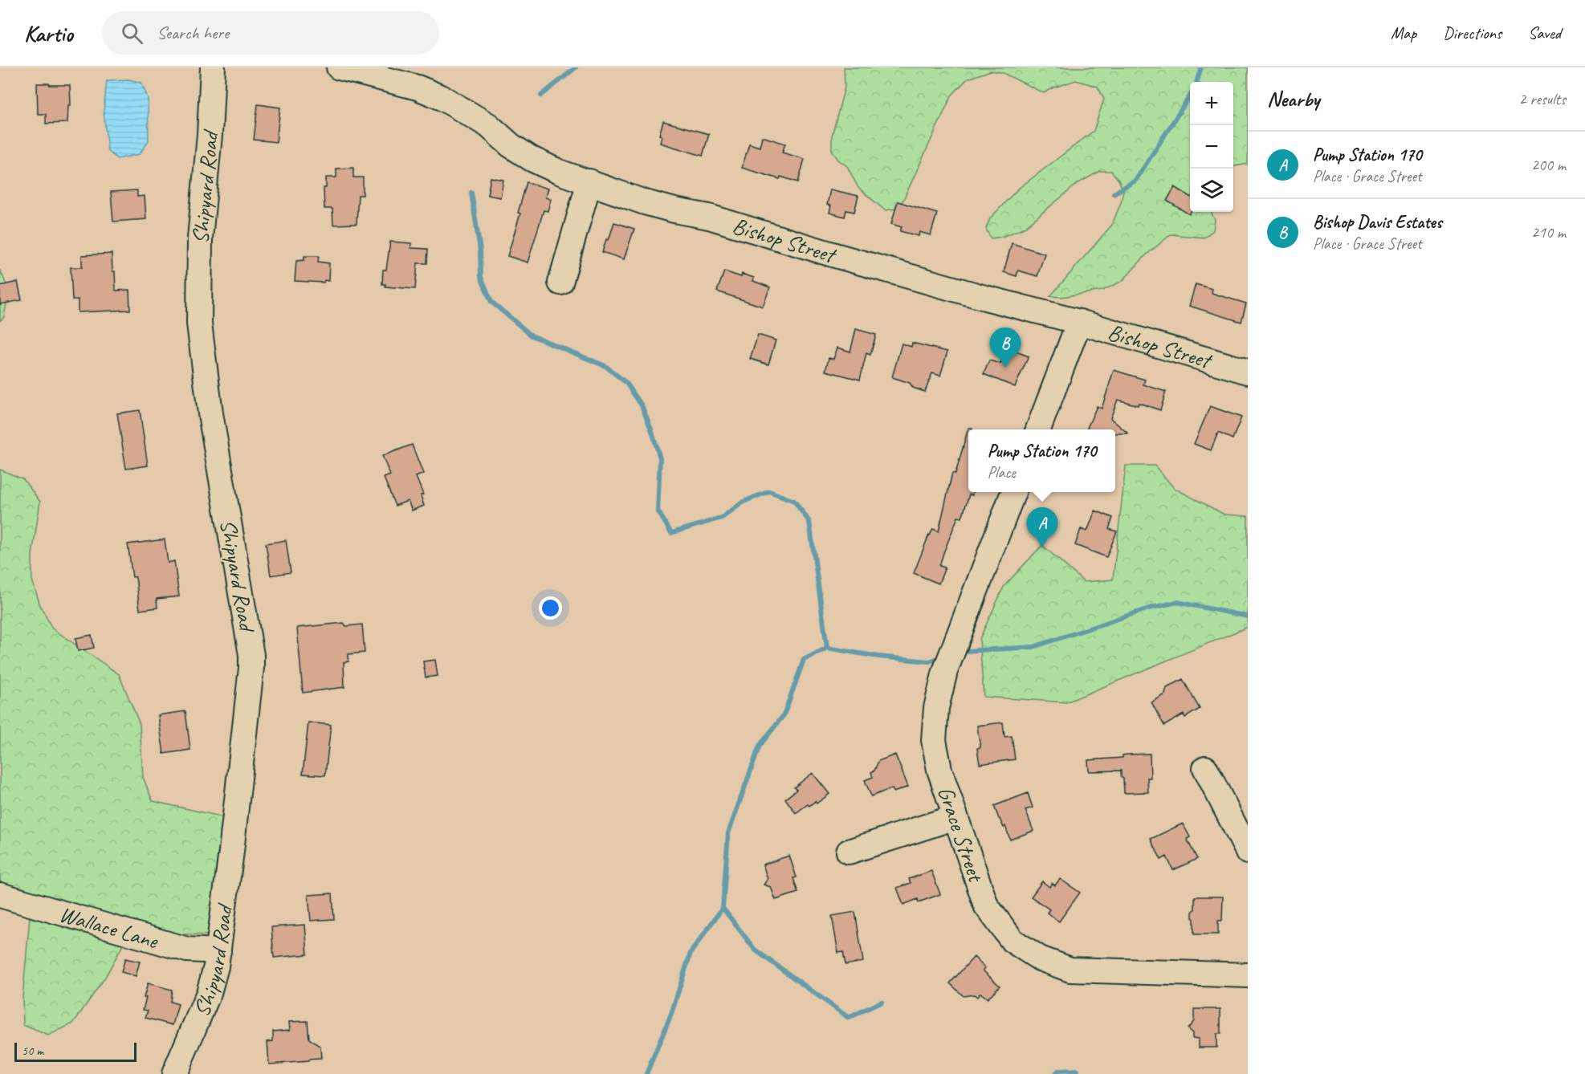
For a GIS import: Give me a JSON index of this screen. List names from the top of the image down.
{
  "streets": {
    "street": [
      "Shipyard Road",
      "Bishop Street",
      "Grace Street",
      "Wallace Lane"
    ]
  },
  "crossings": [
    ["Shipyard Road", "Wallace Lane"]
  ],
  "scale_bar": "50 m",
  "page": {
    "header": "Kartio",
    "search": "Search here",
    "nav": ["Map", "Directions", "Saved"],
    "heading": ["Nearby", "2 results"],
    "map_buttons": ["+", "−"],
    "list": [
      {
        "mark": "A",
        "name": "Pump Station 170",
        "note": "Place · Grace Street",
        "value": "200 m"
      },
      {
        "mark": "B",
        "name": "Bishop Davis Estates",
        "note": "Place · Grace Street",
        "value": "210 m"
      }
    ],
    "pins": ["B", "A"],
    "popup": ["Pump Station 170", "Place"],
    "scale": "50 m"
  }
}
